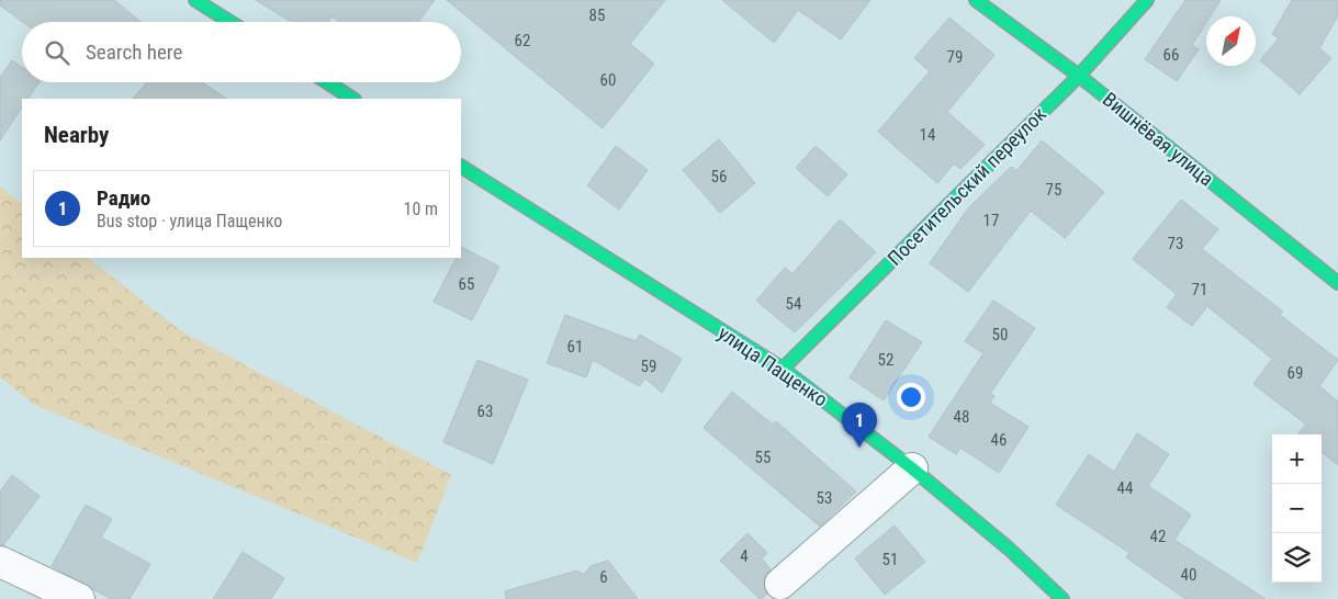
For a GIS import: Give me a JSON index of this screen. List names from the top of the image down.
{
  "streets": {
    "street": ["Вишнёвая улица", "Посетительский переулок", "улица Пащенко"]
  },
  "crossings": [
    ["Вишнёвая улица", "Посетительский переулок"],
    ["Посетительский переулок", "улица Пащенко"]
  ],
  "house_numbers": [
    "85",
    "62",
    "66",
    "79",
    "60",
    "14",
    "56",
    "75",
    "17",
    "73",
    "65",
    "71",
    "54",
    "50",
    "61",
    "52",
    "59",
    "69",
    "63",
    "48",
    "46",
    "55",
    "44",
    "53",
    "42",
    "4",
    "51",
    "40",
    "6"
  ],
  "north": "top right",
  "page": {
    "search": "Search here",
    "heading": "Nearby",
    "list": [
      {
        "mark": "1",
        "name": "Радио",
        "note": "Bus stop · улица Пащенко",
        "value": "10 m"
      }
    ],
    "pins": "1",
    "map_buttons": ["+", "−"]
  }
}
